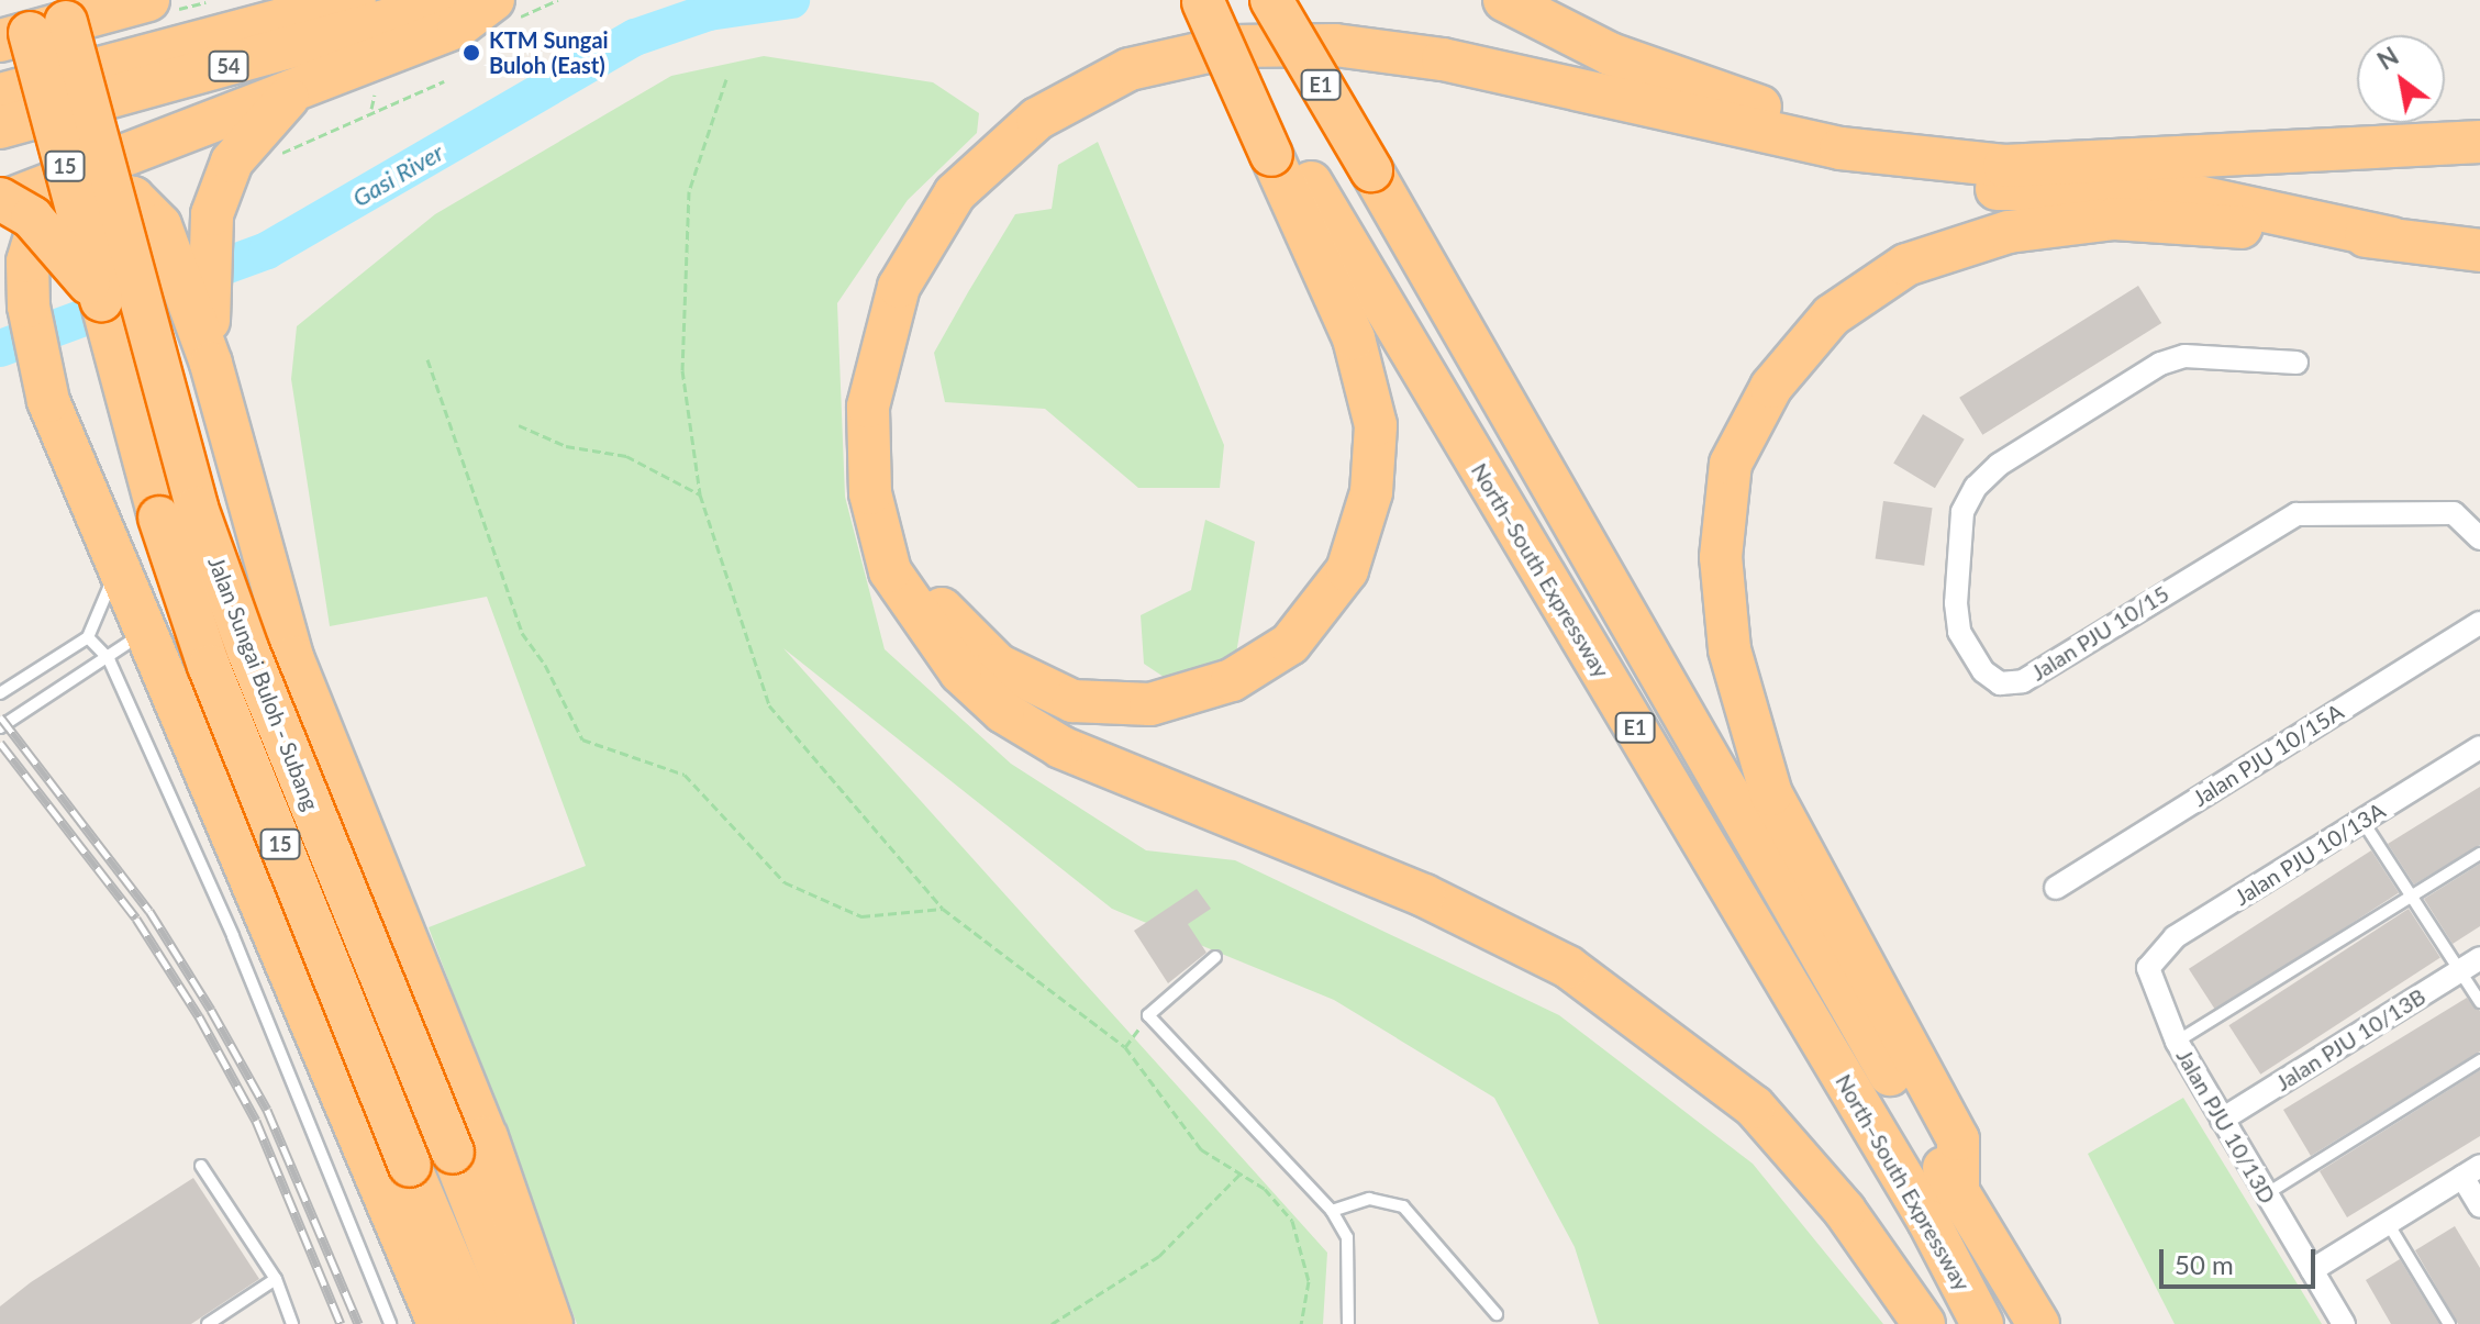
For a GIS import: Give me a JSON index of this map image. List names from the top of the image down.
{
  "streets": {
    "highway": [
      "54",
      "E1",
      "15",
      "North–South Expressway",
      "Jalan Sungai Buloh - Subang"
    ],
    "street": [
      "Jalan PJU 10/15",
      "Jalan PJU 10/15A",
      "Jalan PJU 10/13A",
      "Jalan PJU 10/13B",
      "Jalan PJU 10/13D"
    ]
  },
  "crossings": [
    ["Jalan PJU 10/13A", "Jalan PJU 10/13D"],
    ["Jalan PJU 10/13B", "Jalan PJU 10/13D"]
  ],
  "water": ["Gasi River"],
  "places": ["KTM Sungai Buloh (East)"],
  "scale_bar": "50 m",
  "north": "top left"
}
